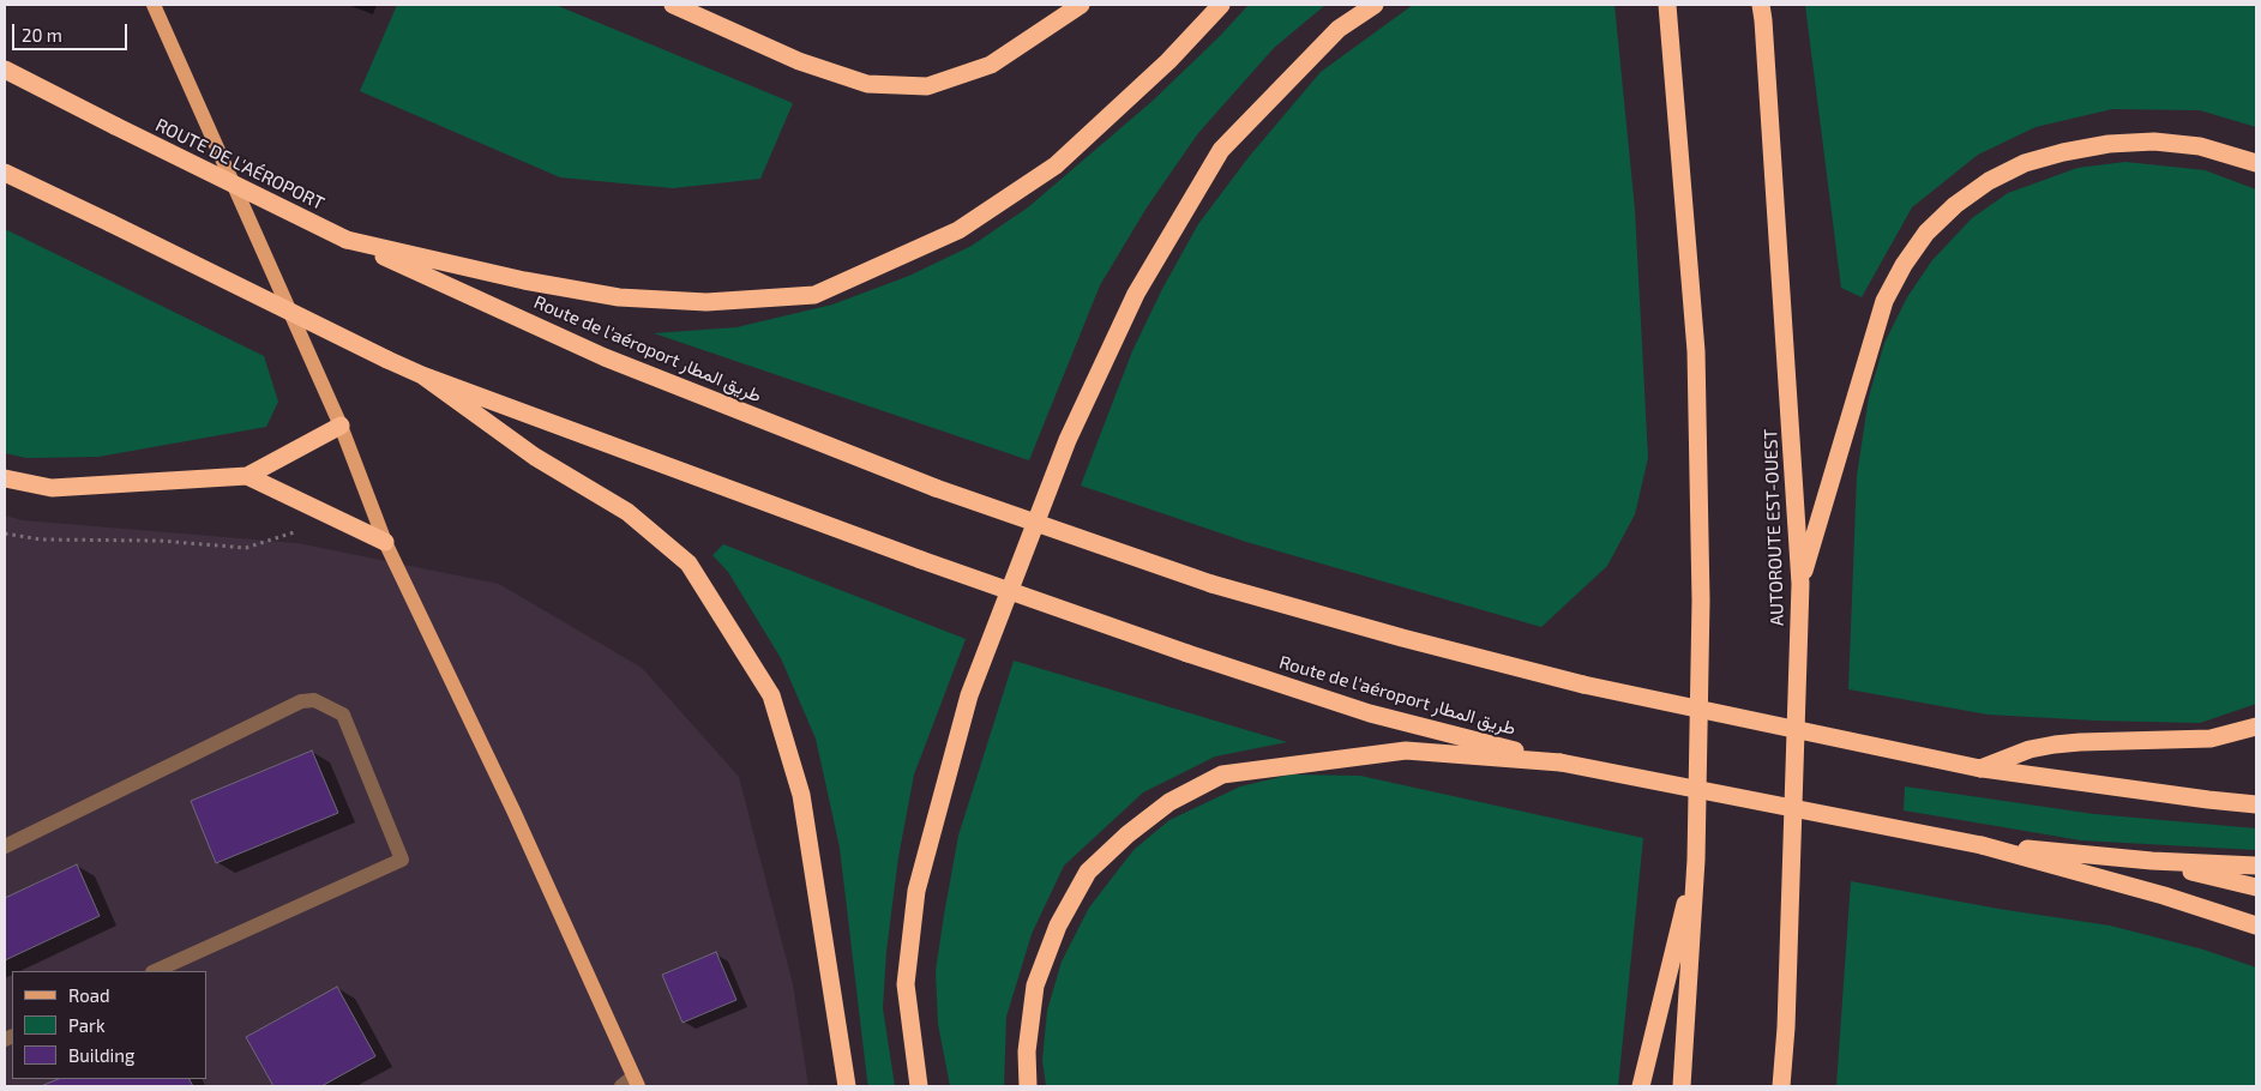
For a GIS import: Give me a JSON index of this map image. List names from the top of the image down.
{
  "streets": {
    "highway": ["ROUTE DE L'AÉROPORT", "Route de l'aéroport طريق المطار", "AUTOROUTE EST-OUEST"]
  },
  "crossings": [
    ["ROUTE DE L'AÉROPORT", "Route de l'aéroport طريق المطار"]
  ],
  "legend": ["Road", "Park", "Building"],
  "scale_bar": "20 m"
}
